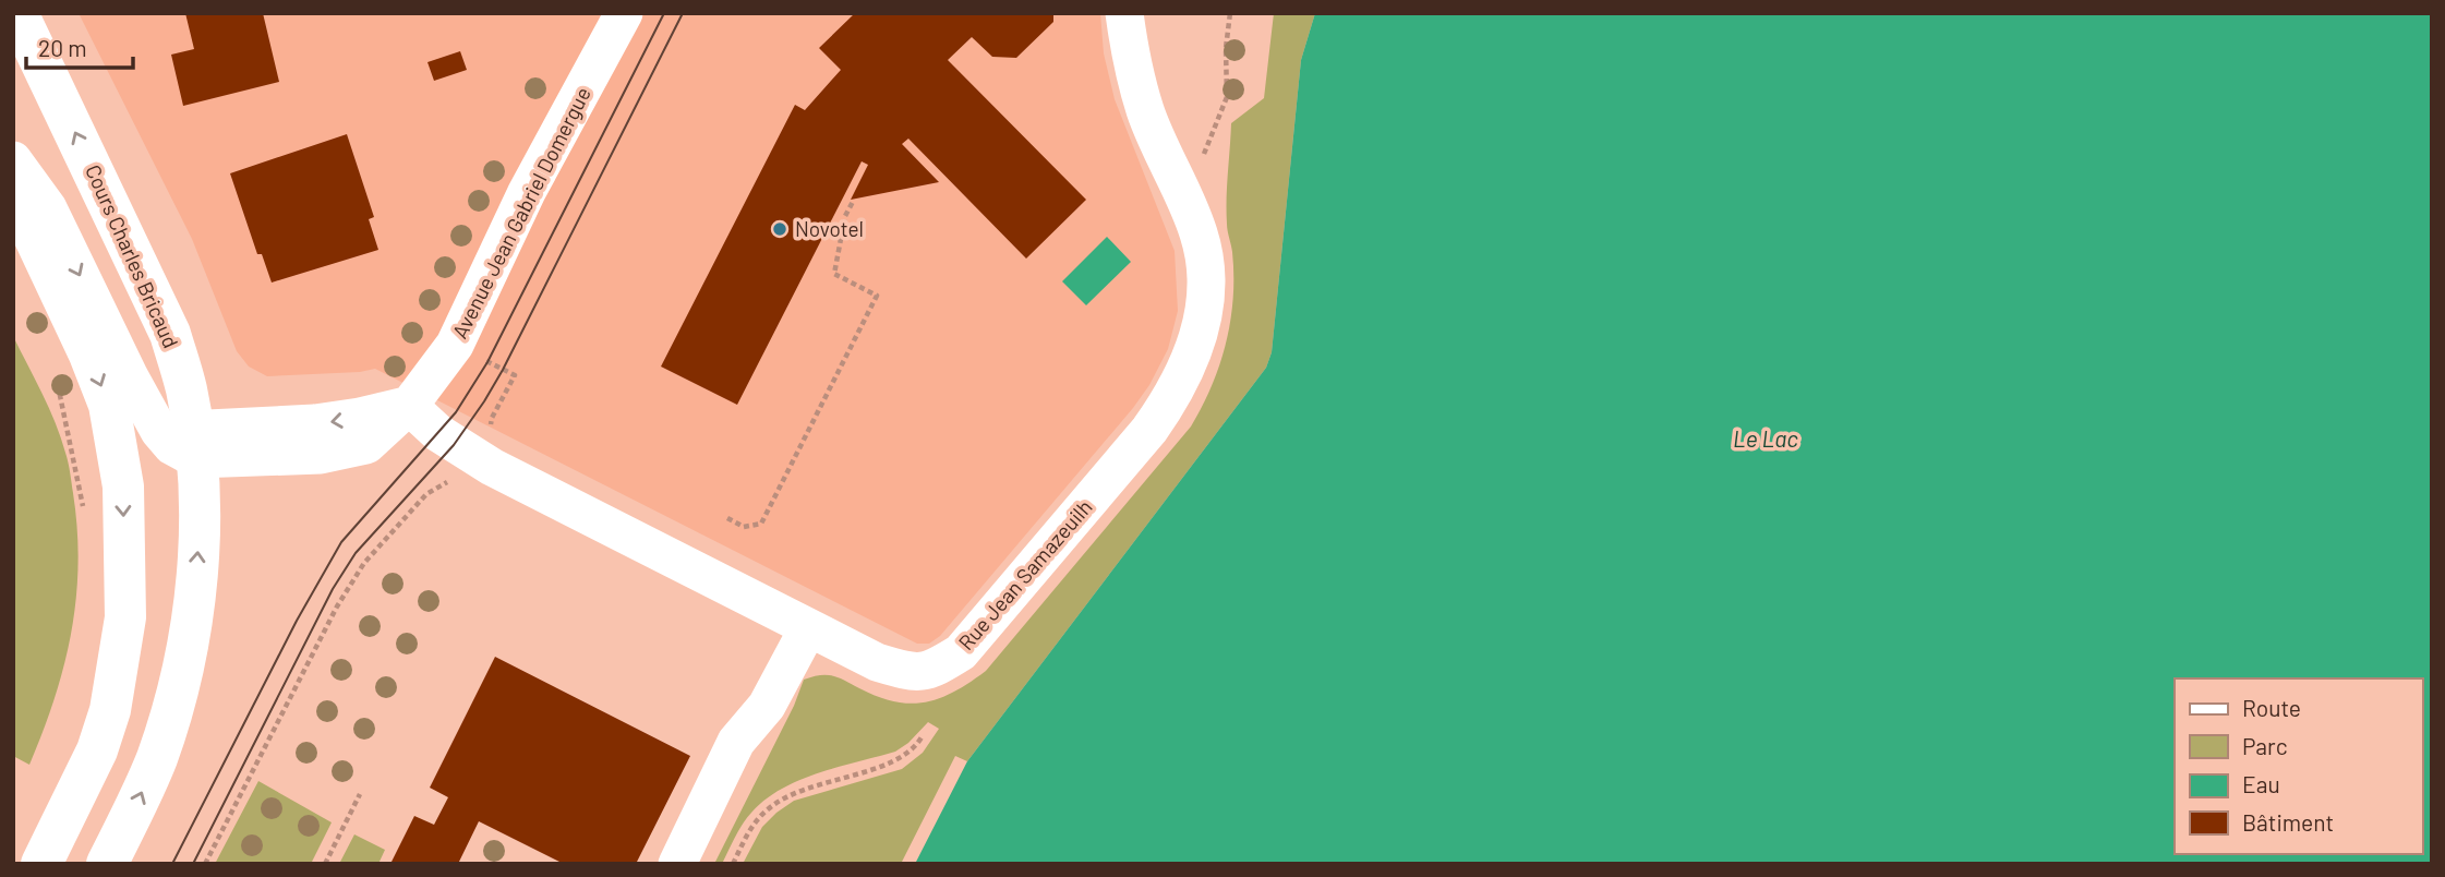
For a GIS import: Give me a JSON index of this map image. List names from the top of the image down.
{
  "streets": {
    "main road": ["Cours Charles Bricaud"],
    "street": ["Avenue Jean Gabriel Domergue", "Rue Jean Samazeuilh"]
  },
  "crossings": [
    ["Avenue Jean Gabriel Domergue", "Cours Charles Bricaud"],
    ["Avenue Jean Gabriel Domergue", "Rue Jean Samazeuilh"]
  ],
  "water": ["Le Lac"],
  "places": ["Novotel"],
  "legend": [
    "Route",
    "Parc",
    "Eau",
    "Bâtiment"
  ],
  "scale_bar": "20 m"
}
